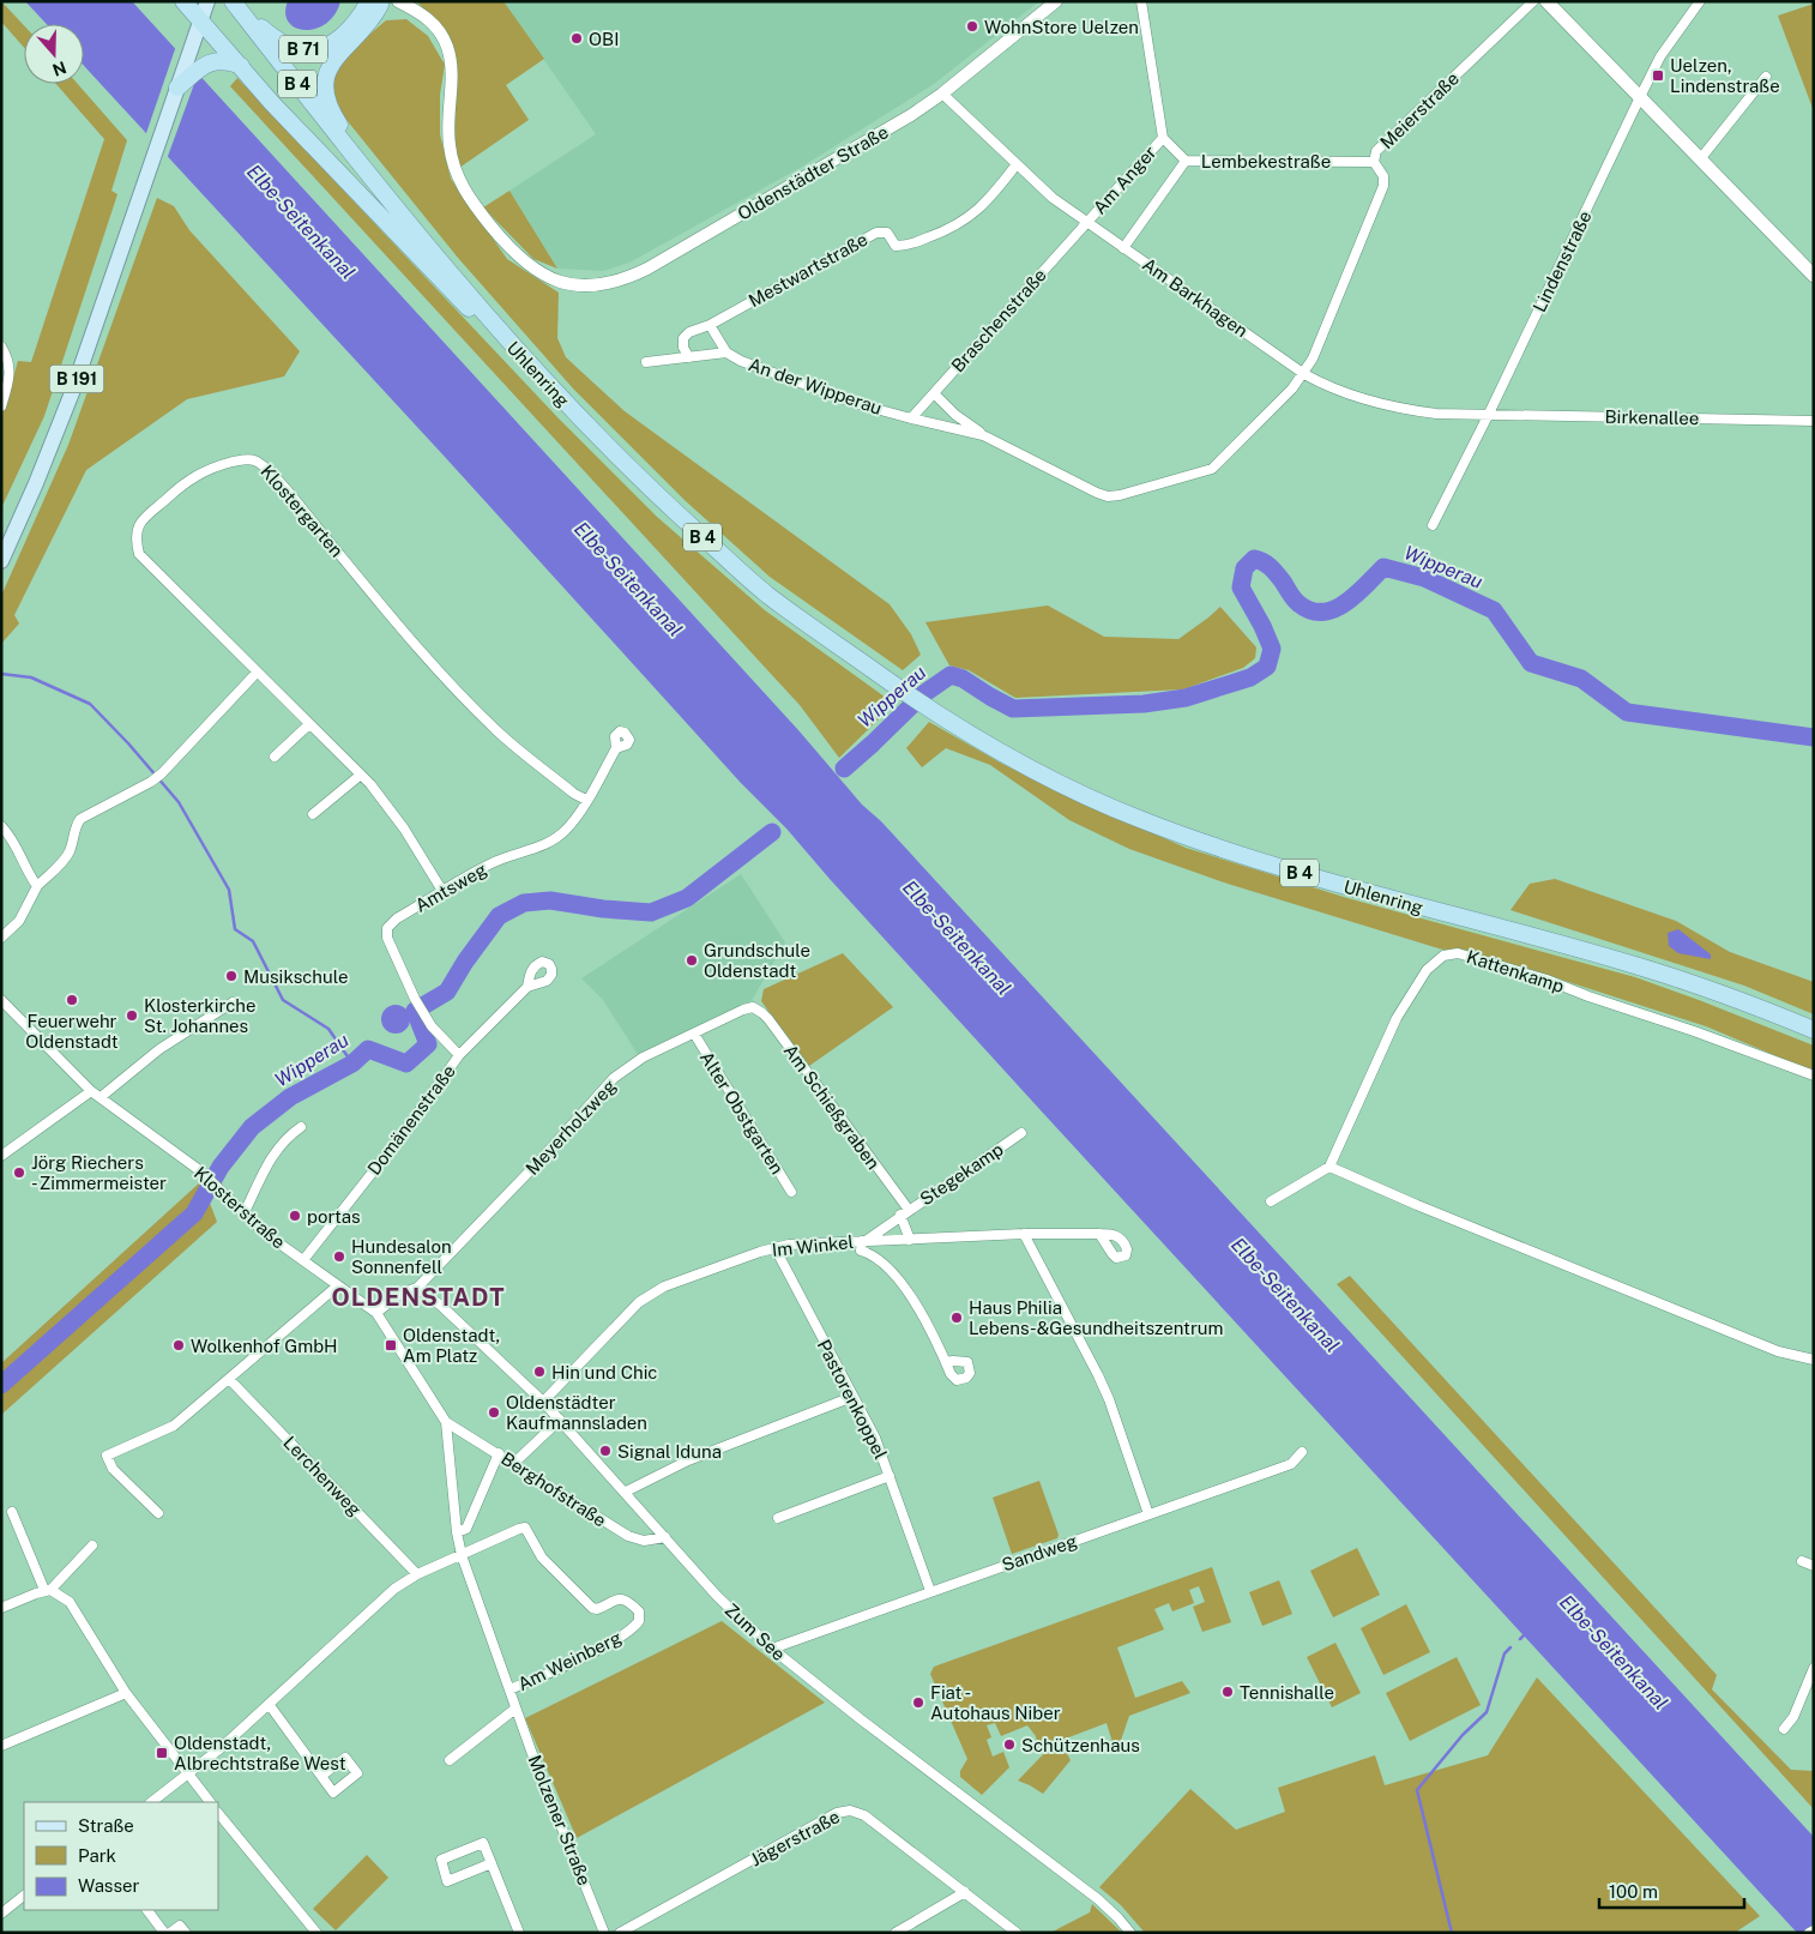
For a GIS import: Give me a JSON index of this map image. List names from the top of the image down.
{
  "streets": {
    "highway": ["B 71", "B 4", "Uhlenring"],
    "main road": ["B 191"],
    "street": [
      "Meierstraße",
      "Lembekestraße",
      "Oldenstädter Straße",
      "Am Anger",
      "Lindenstraße",
      "Mestwartstraße",
      "Am Barkhagen",
      "Braschenstraße",
      "An der Wipperau",
      "Birkenallee",
      "Klostergarten",
      "Amtsweg",
      "Kattenkamp",
      "Am Schießgraben",
      "Alter Obstgarten",
      "Domänenstraße",
      "Meyerholzweg",
      "Stegekamp",
      "Klosterstraße",
      "Im Winkel",
      "Pastorenkoppel",
      "Lerchenweg",
      "Berghofstraße",
      "Sandweg",
      "Zum See",
      "Am Weinberg",
      "Molzener Straße",
      "Jägerstraße"
    ]
  },
  "crossings": [
    ["B 71", "Uhlenring"],
    ["Meierstraße", "Lembekestraße"],
    ["Meierstraße", "Am Barkhagen"],
    ["Meierstraße", "An der Wipperau"],
    ["Lembekestraße", "Am Anger"],
    ["Oldenstädter Straße", "Am Barkhagen"],
    ["Am Anger", "Am Barkhagen"],
    ["Am Anger", "Braschenstraße"],
    ["Lindenstraße", "Am Barkhagen"],
    ["Lindenstraße", "Birkenallee"],
    ["Mestwartstraße", "Am Barkhagen"],
    ["Mestwartstraße", "An der Wipperau"],
    ["Am Barkhagen", "Braschenstraße"],
    ["Am Barkhagen", "An der Wipperau"],
    ["Am Barkhagen", "Birkenallee"],
    ["Braschenstraße", "An der Wipperau"],
    ["Klostergarten", "Amtsweg"],
    ["Amtsweg", "Domänenstraße"],
    ["Am Schießgraben", "Meyerholzweg"],
    ["Am Schießgraben", "Stegekamp"],
    ["Alter Obstgarten", "Meyerholzweg"],
    ["Domänenstraße", "Klosterstraße"],
    ["Meyerholzweg", "Klosterstraße"],
    ["Meyerholzweg", "Zum See"],
    ["Meyerholzweg", "Molzener Straße"],
    ["Stegekamp", "Im Winkel"],
    ["Klosterstraße", "Molzener Straße"],
    ["Im Winkel", "Pastorenkoppel"],
    ["Im Winkel", "Zum See"],
    ["Pastorenkoppel", "Sandweg"],
    ["Berghofstraße", "Zum See"],
    ["Berghofstraße", "Molzener Straße"],
    ["Sandweg", "Zum See"],
    ["Am Weinberg", "Molzener Straße"]
  ],
  "districts": ["OLDENSTADT"],
  "water": ["Elbe-Seitenkanal", "Wipperau"],
  "places": {
    "other": [
      "WohnStore Uelzen",
      "OBI",
      "Grundschule Oldenstadt",
      "Musikschule",
      "Feuerwehr Oldenstadt",
      "Klosterkirche St. Johannes",
      "Jörg Riechers - Zimmermeister",
      "portas",
      "Hundesalon Sonnenfell",
      "Haus Philia Lebens-&Gesundheitszentrum",
      "Wolkenhof GmbH",
      "Hin und Chic",
      "Oldenstädter Kaufmannsladen",
      "Signal Iduna",
      "Tennishalle",
      "Fiat - Autohaus Niber",
      "Schützenhaus"
    ],
    "transit": ["Uelzen, Lindenstraße", "Oldenstadt, Am Platz", "Oldenstadt, Albrechtstraße West"]
  },
  "legend": ["Straße", "Park", "Wasser"],
  "scale_bar": "100 m",
  "north": "bottom"
}
